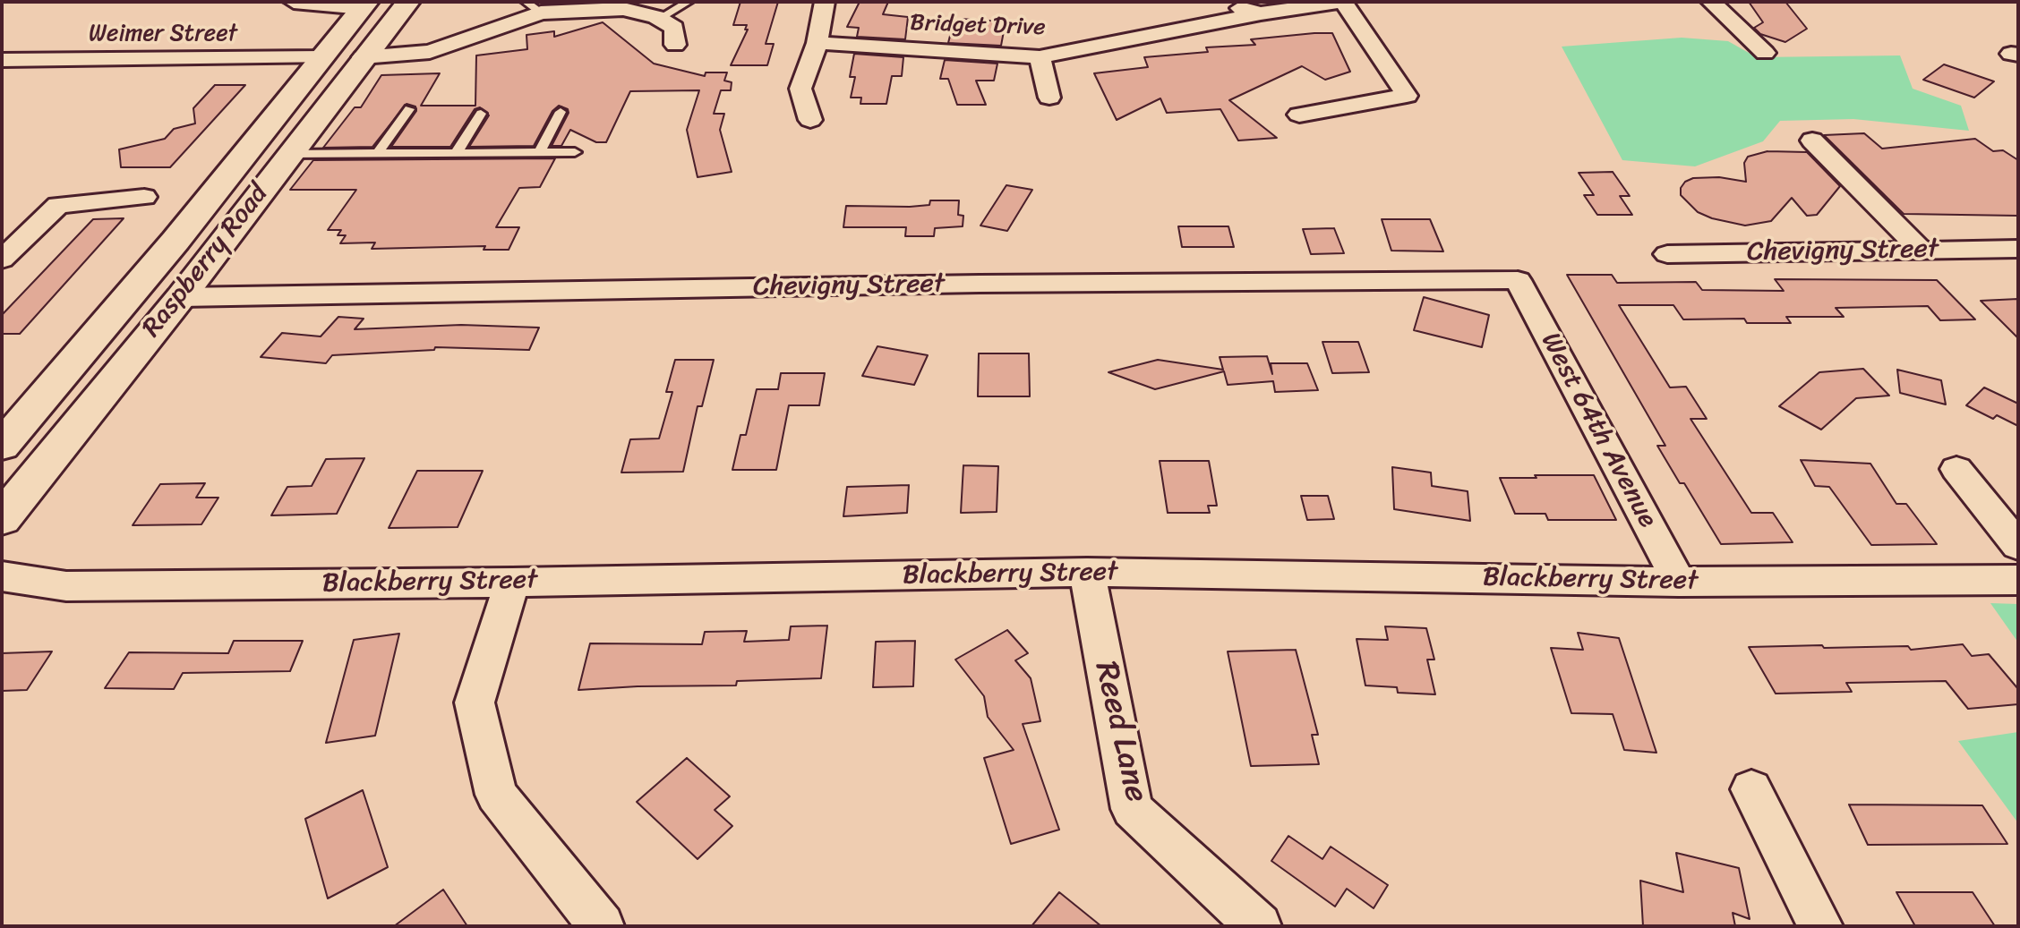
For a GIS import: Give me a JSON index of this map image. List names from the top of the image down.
{
  "streets": {
    "main road": ["Raspberry Road"],
    "street": [
      "Bridget Drive",
      "Weimer Street",
      "Chevigny Street",
      "West 64th Avenue",
      "Blackberry Street",
      "Reed Lane"
    ]
  },
  "crossings": [
    ["Weimer Street", "Raspberry Road"],
    ["Chevigny Street", "Raspberry Road"],
    ["Chevigny Street", "West 64th Avenue"],
    ["West 64th Avenue", "Blackberry Street"],
    ["Blackberry Street", "Reed Lane"]
  ]
}
